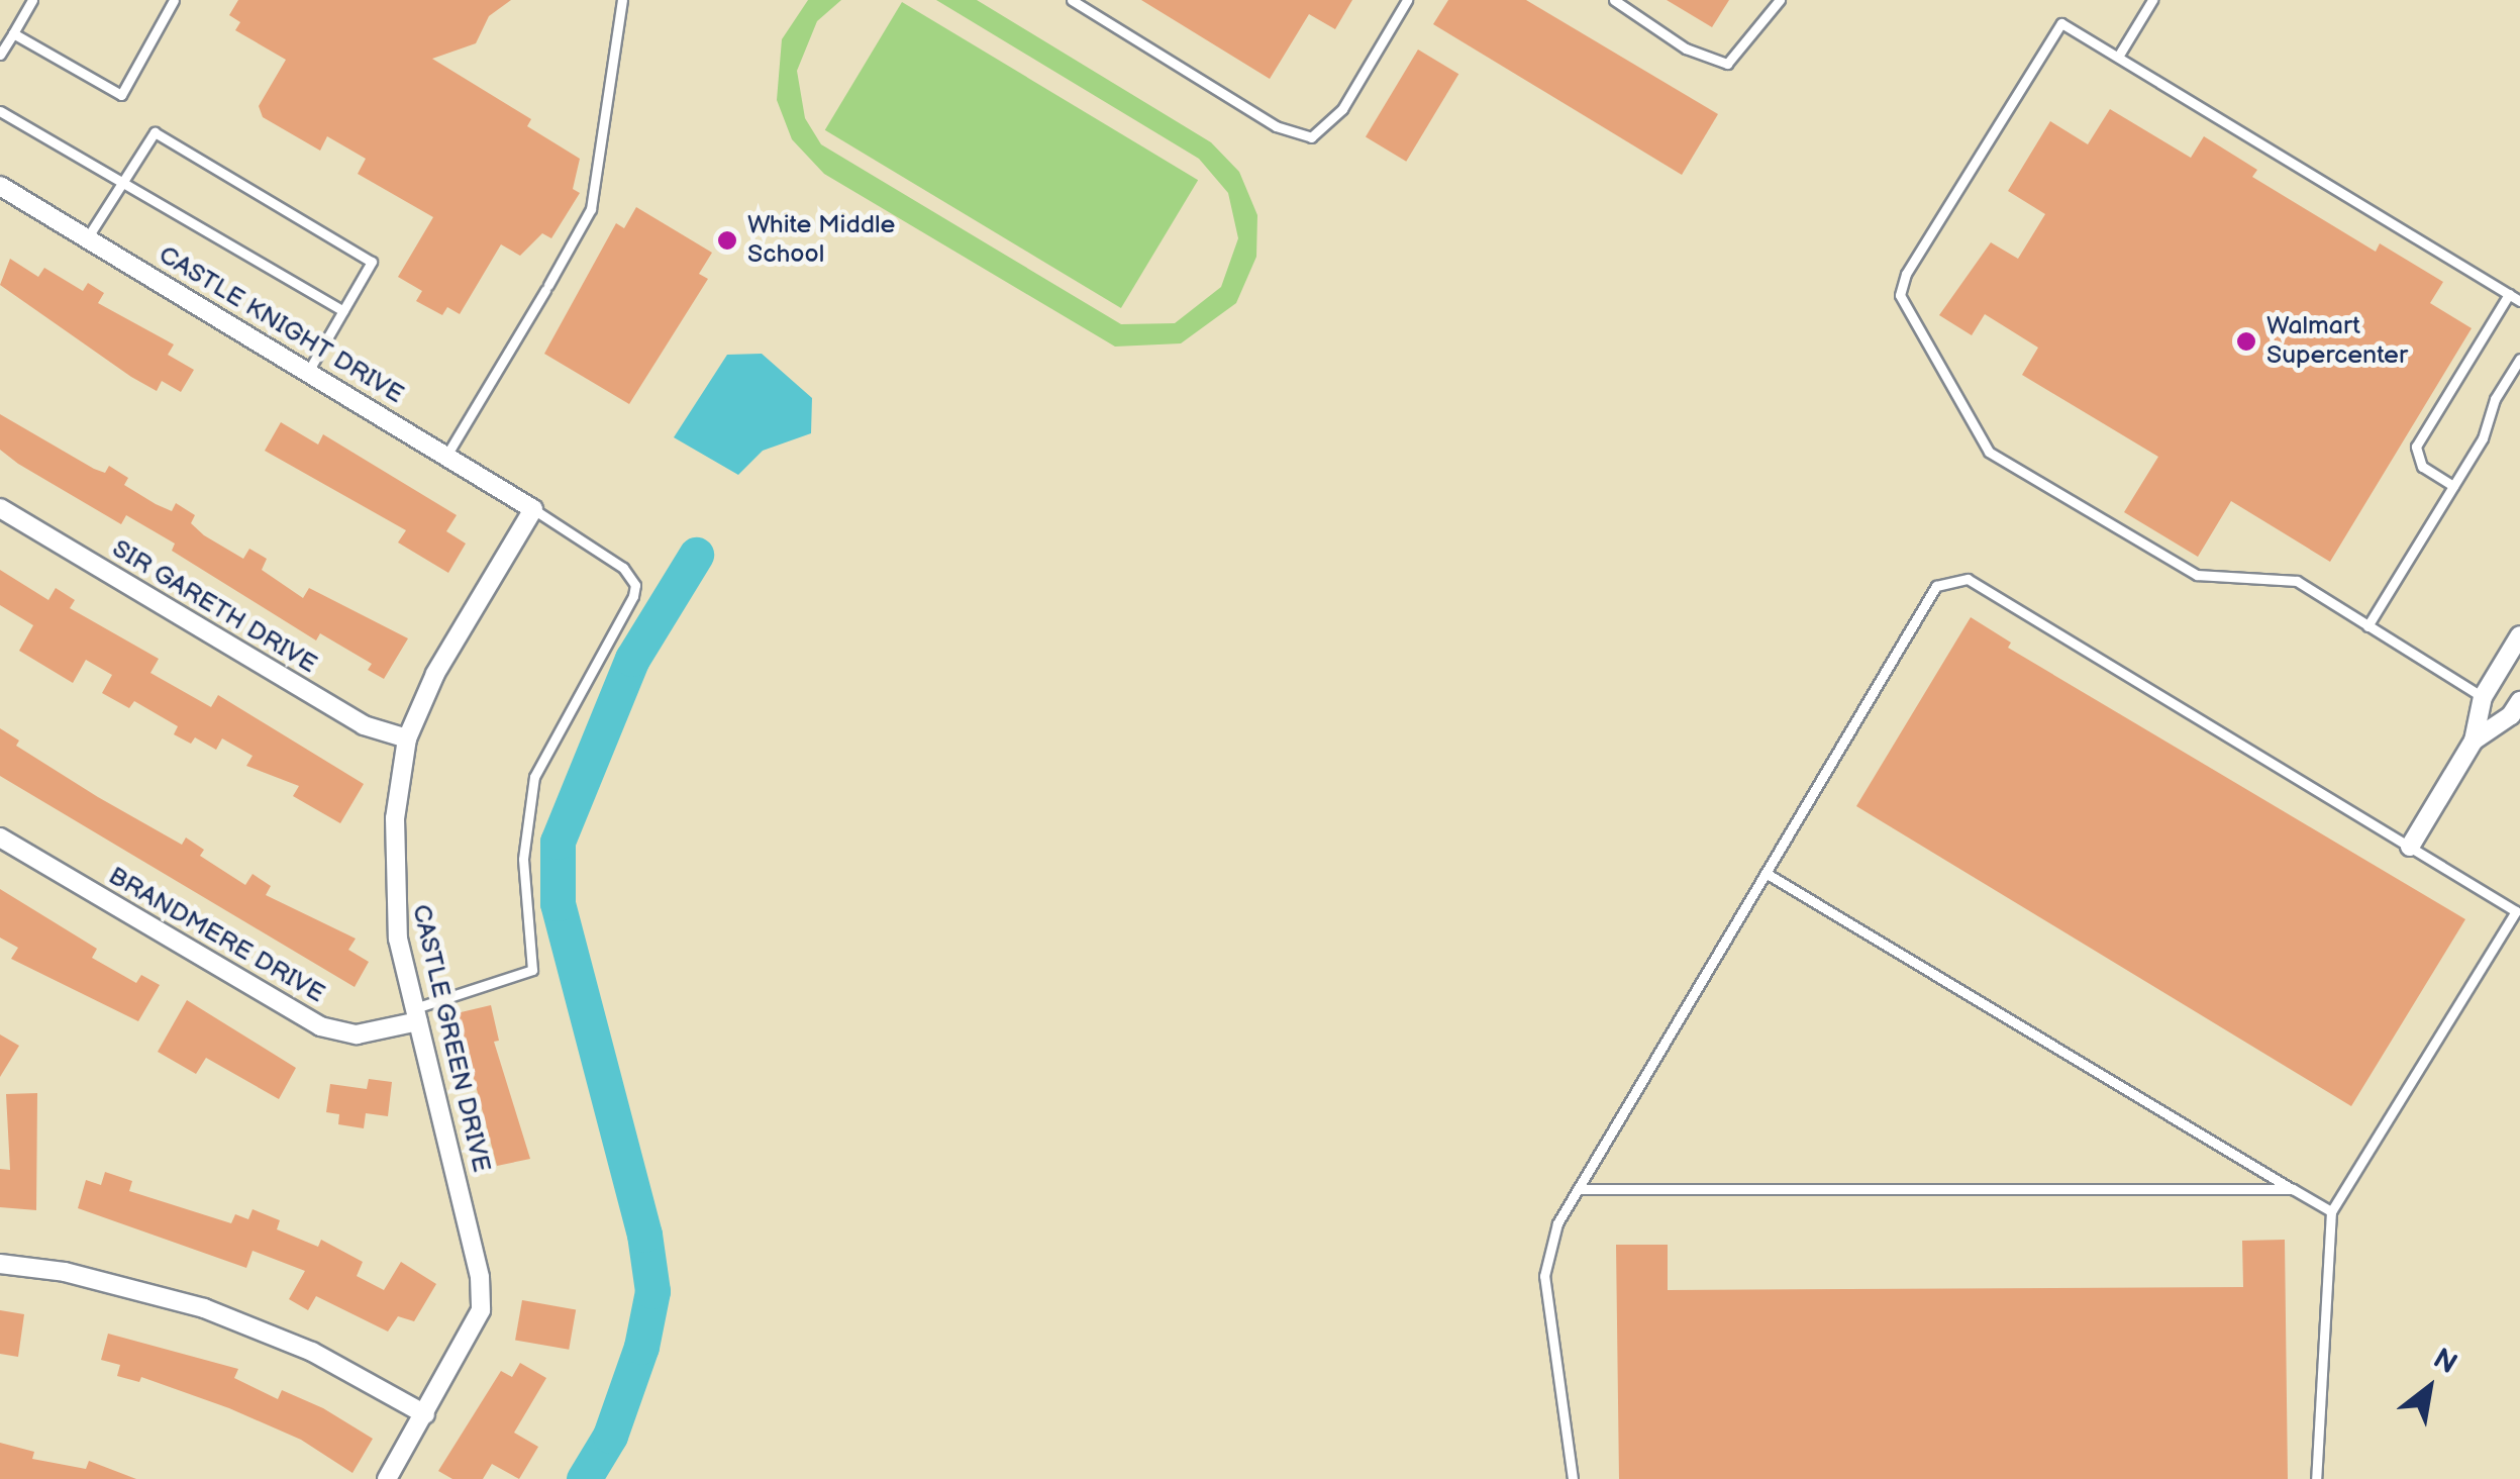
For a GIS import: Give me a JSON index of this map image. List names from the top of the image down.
{
  "streets": {
    "street": [
      "CASTLE KNIGHT DRIVE",
      "SIR GARETH DRIVE",
      "BRANDMERE DRIVE",
      "CASTLE GREEN DRIVE"
    ]
  },
  "crossings": [
    ["CASTLE KNIGHT DRIVE", "CASTLE GREEN DRIVE"],
    ["SIR GARETH DRIVE", "CASTLE GREEN DRIVE"],
    ["BRANDMERE DRIVE", "CASTLE GREEN DRIVE"]
  ],
  "places": ["White Middle School", "Walmart Supercenter"],
  "north": "top right"
}
